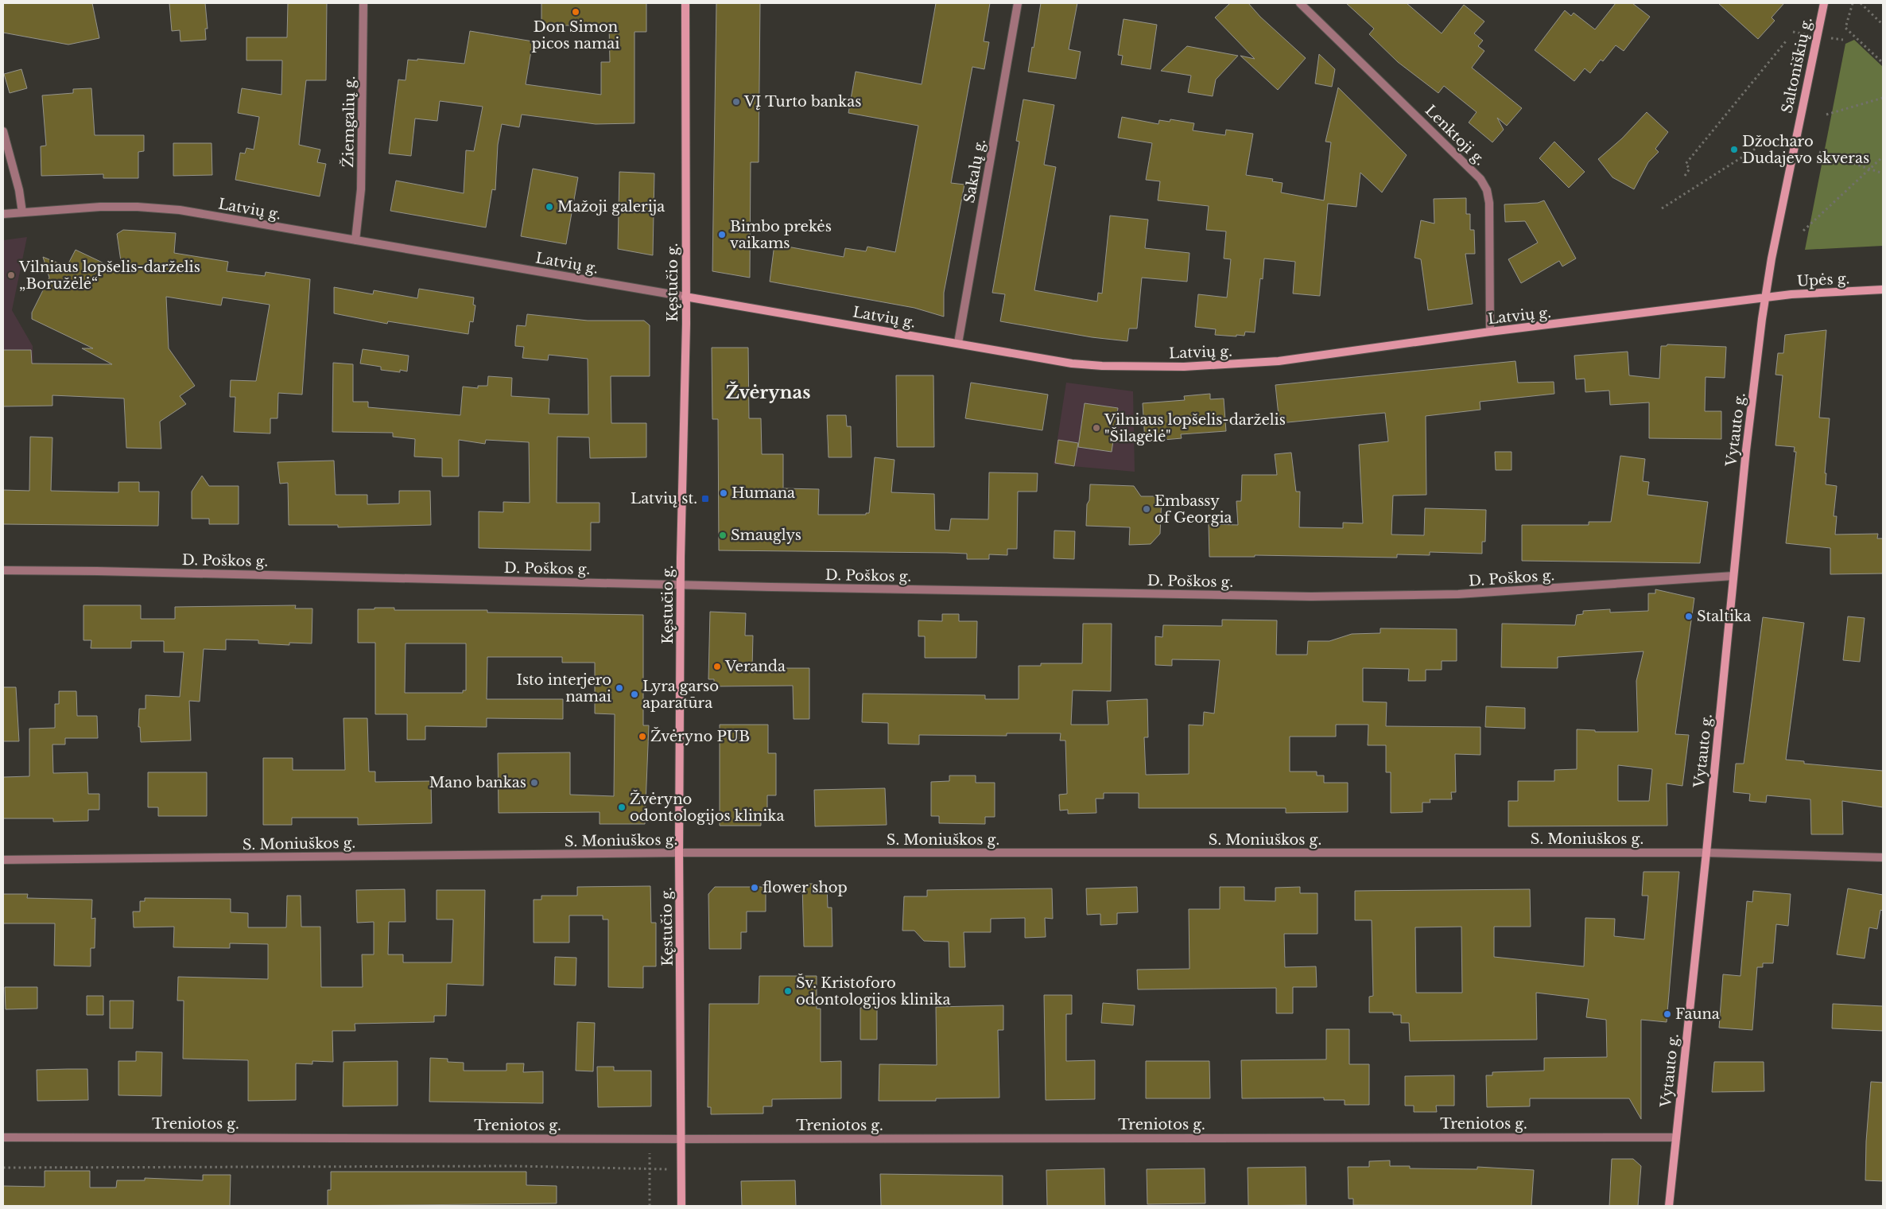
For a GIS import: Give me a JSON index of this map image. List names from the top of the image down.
{
  "streets": {
    "street": [
      "Saltoniškių g.",
      "Žiemgalių g.",
      "Lenktoji g.",
      "Sakalų g.",
      "Latvių g.",
      "Upės g.",
      "Kęstučio g.",
      "Vytauto g.",
      "D. Poškos g.",
      "S. Moniuškos g.",
      "Treniotos g."
    ]
  },
  "crossings": [
    ["Saltoniškių g.", "Latvių g."],
    ["Saltoniškių g.", "Upės g."],
    ["Saltoniškių g.", "Vytauto g."],
    ["Žiemgalių g.", "Latvių g."],
    ["Lenktoji g.", "Latvių g."],
    ["Sakalų g.", "Latvių g."],
    ["Latvių g.", "Upės g."],
    ["Latvių g.", "Kęstučio g."],
    ["Latvių g.", "Vytauto g."],
    ["Upės g.", "Vytauto g."],
    ["Kęstučio g.", "D. Poškos g."],
    ["Kęstučio g.", "S. Moniuškos g."],
    ["Kęstučio g.", "Treniotos g."],
    ["Vytauto g.", "D. Poškos g."],
    ["Vytauto g.", "S. Moniuškos g."],
    ["Vytauto g.", "Treniotos g."]
  ],
  "districts": ["Žvėrynas"],
  "places": {
    "other": [
      "Don Simon picos namai",
      "VĮ Turto bankas",
      "Džocharo Dudajevo skveras",
      "Mažoji galerija",
      "Bimbo prekės vaikams",
      "Vilniaus lopšelis-darželis „Boružėlė“",
      "Vilniaus lopšelis-darželis \"Šilagėlė\"",
      "Humana",
      "Embassy of Georgia",
      "Smauglys",
      "Staltika",
      "Veranda",
      "Isto interjero namai",
      "Lyra garso aparatūra",
      "Žvėryno PUB",
      "Mano bankas",
      "Žvėryno odontologijos klinika",
      "flower shop",
      "Šv. Kristoforo odontologijos klinika",
      "Fauna"
    ],
    "transit": ["Latvių st."]
  }
}
